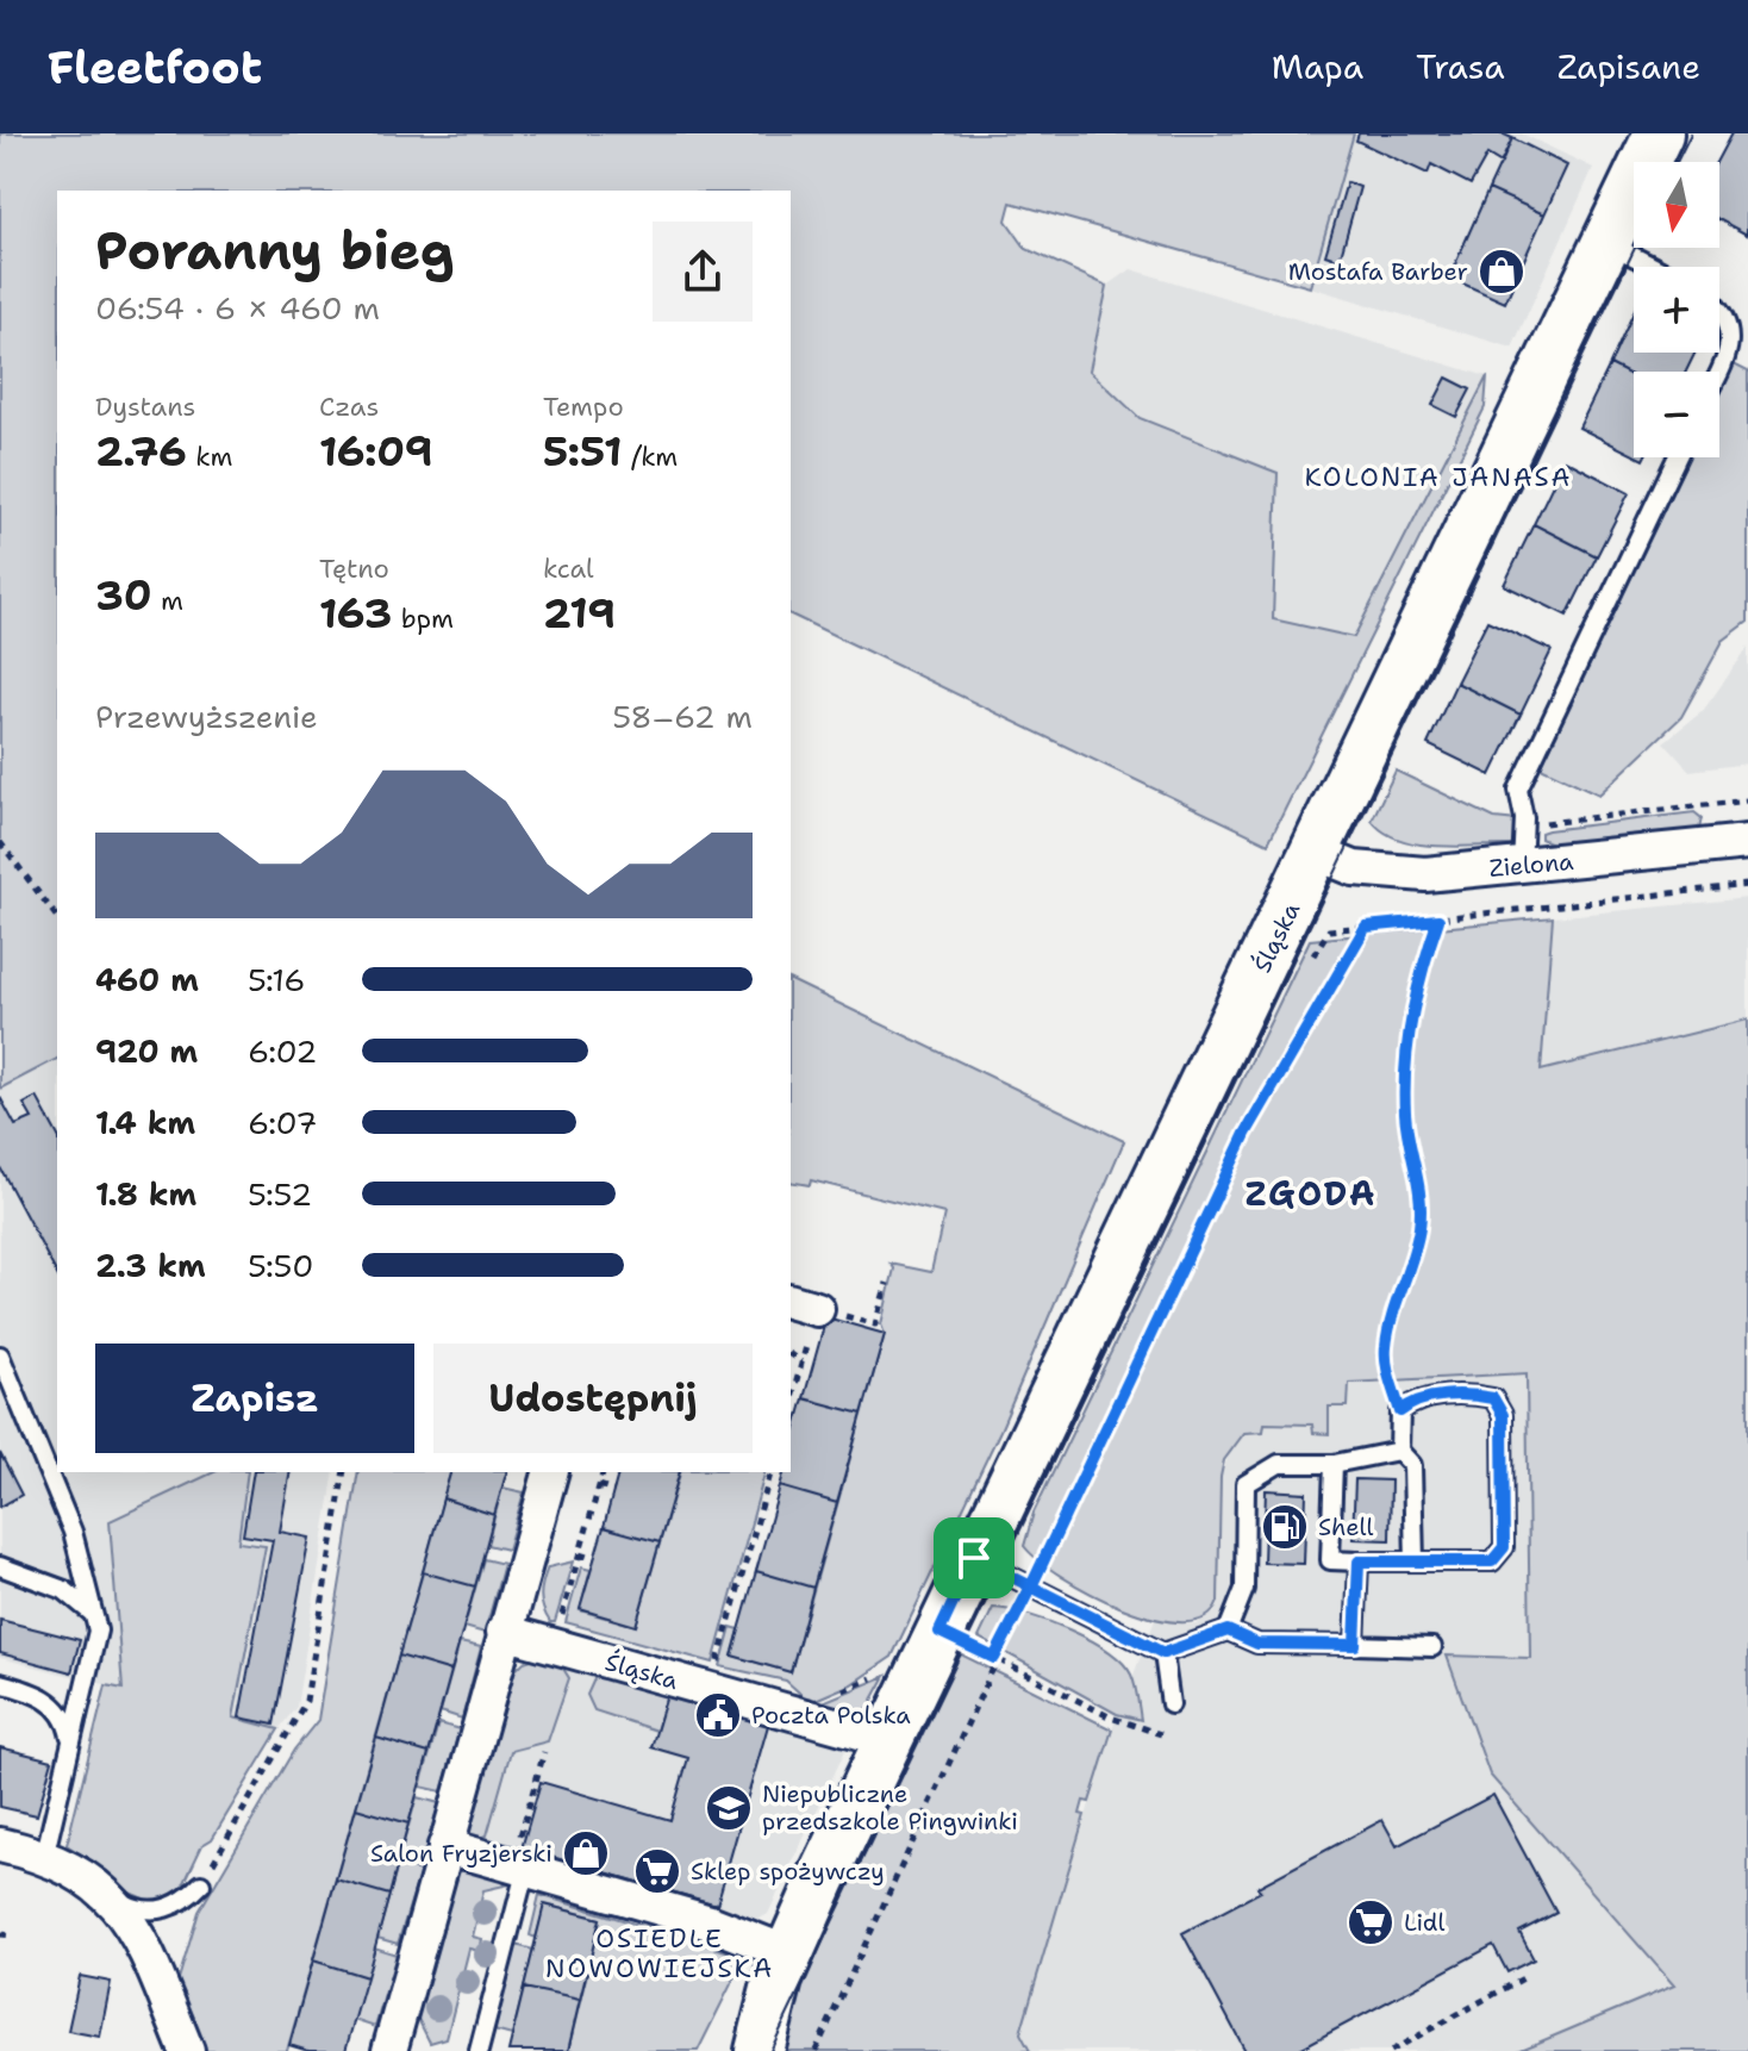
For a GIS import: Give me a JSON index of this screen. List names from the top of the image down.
{
  "streets": {
    "street": ["Zielona", "Śląska"]
  },
  "crossings": [
    ["Zielona", "Śląska"]
  ],
  "districts": ["KOLONIA JANASA", "ZGODA", "OSIEDLE NOWOWIEJSKA"],
  "places": {
    "shop": ["Mostafa Barber", "Salon Fryzjerski"],
    "fuel station": ["Shell"],
    "public building": ["Poczta Polska"],
    "school or university": ["Niepubliczne przedszkole Pingwinki"],
    "supermarket": ["Sklep spożywczy", "Lidl"]
  },
  "north": "bottom",
  "page": {
    "header": "Fleetfoot",
    "nav": ["Mapa", "Trasa", "Zapisane"],
    "map_buttons": ["+", "−"],
    "heading": ["Poranny bieg", "06:54 · 6 × 460 m"],
    "stats": [
      ["Dystans", "2.76 km"],
      ["Czas", "16:09"],
      ["Tempo", "5:51 /km"],
      ["30 m"],
      ["Tętno", "163 bpm"],
      ["kcal", "219"]
    ],
    "chart": ["Przewyższenie", "58–62 m"],
    "list": [
      {
        "name": "460 m",
        "note": "5:16"
      },
      {
        "name": "920 m",
        "note": "6:02"
      },
      {
        "name": "1.4 km",
        "note": "6:07"
      },
      {
        "name": "1.8 km",
        "note": "5:52"
      },
      {
        "name": "2.3 km",
        "note": "5:50"
      }
    ],
    "buttons": ["Zapisz", "Udostępnij"]
  }
}
